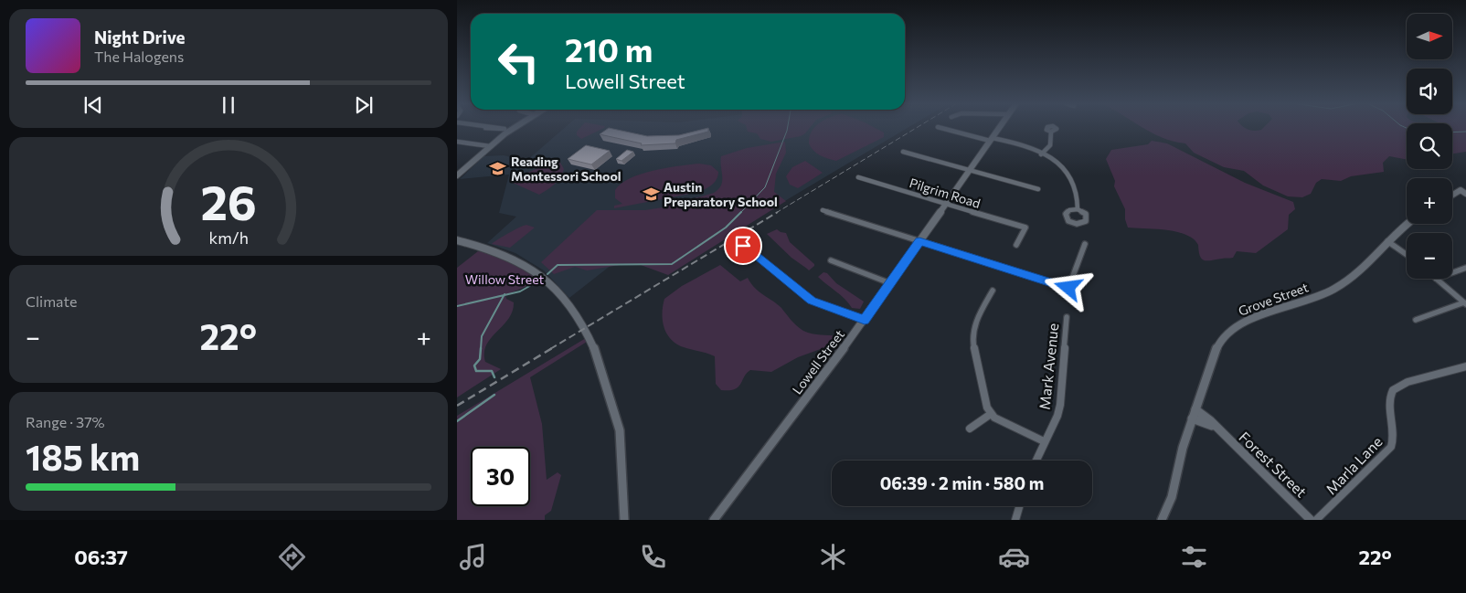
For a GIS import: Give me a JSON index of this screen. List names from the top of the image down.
{
  "streets": {
    "main road": ["Grove Street", "Lowell Street"],
    "street": [
      "Pilgrim Road",
      "Mark Avenue",
      "Forest Street",
      "Marla Lane"
    ]
  },
  "crossings": [
    ["Pilgrim Road", "Lowell Street"],
    ["Grove Street", "Forest Street"]
  ],
  "parks": ["Willow Street"],
  "places": {
    "school or university": ["Reading Montessori School", "Austin Preparatory School"]
  },
  "north": "right",
  "page": {
    "map_buttons": ["+", "−"],
    "turn": ["210 m", "Lowell Street"],
    "song": ["Night Drive", "The Halogens"],
    "tile": [
      "Climate",
      ["Range · 37%", "185 km"]
    ],
    "heat": ["−", "22°", "+"],
    "limit": "30",
    "trip": "06:39 · 2 min · 580 m",
    "tabs": ["06:37", "22°"],
    "gauge": ["26", "km/h"]
  }
}
